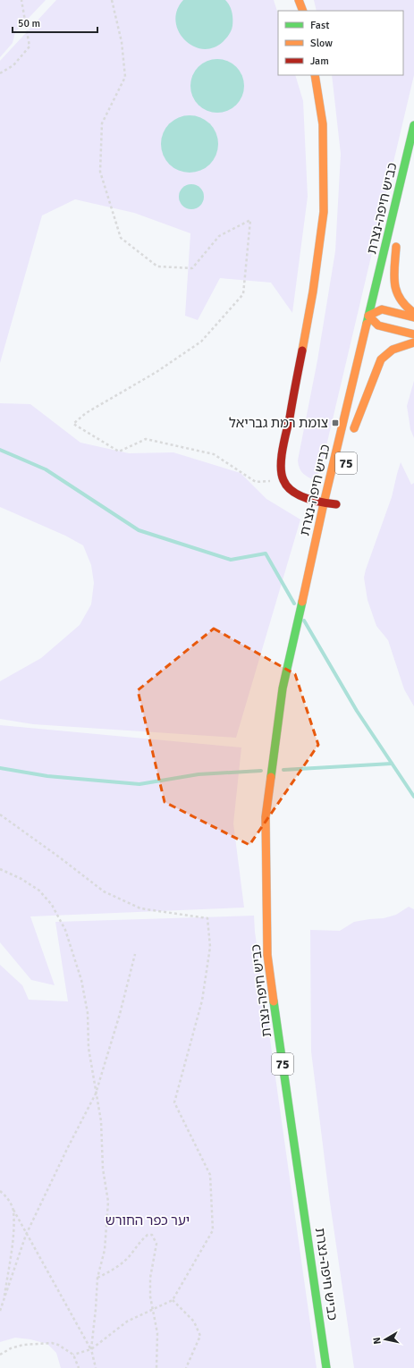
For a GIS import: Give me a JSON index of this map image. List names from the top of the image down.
{
  "streets": {
    "main road": ["כביש חיפה-נצרת", "75"]
  },
  "parks": ["יער כפר החורש"],
  "places": {
    "transit": ["צומת רמת גבריאל"]
  },
  "legend": ["Fast", "Slow", "Jam"],
  "scale_bar": "50 m",
  "north": "left"
}
